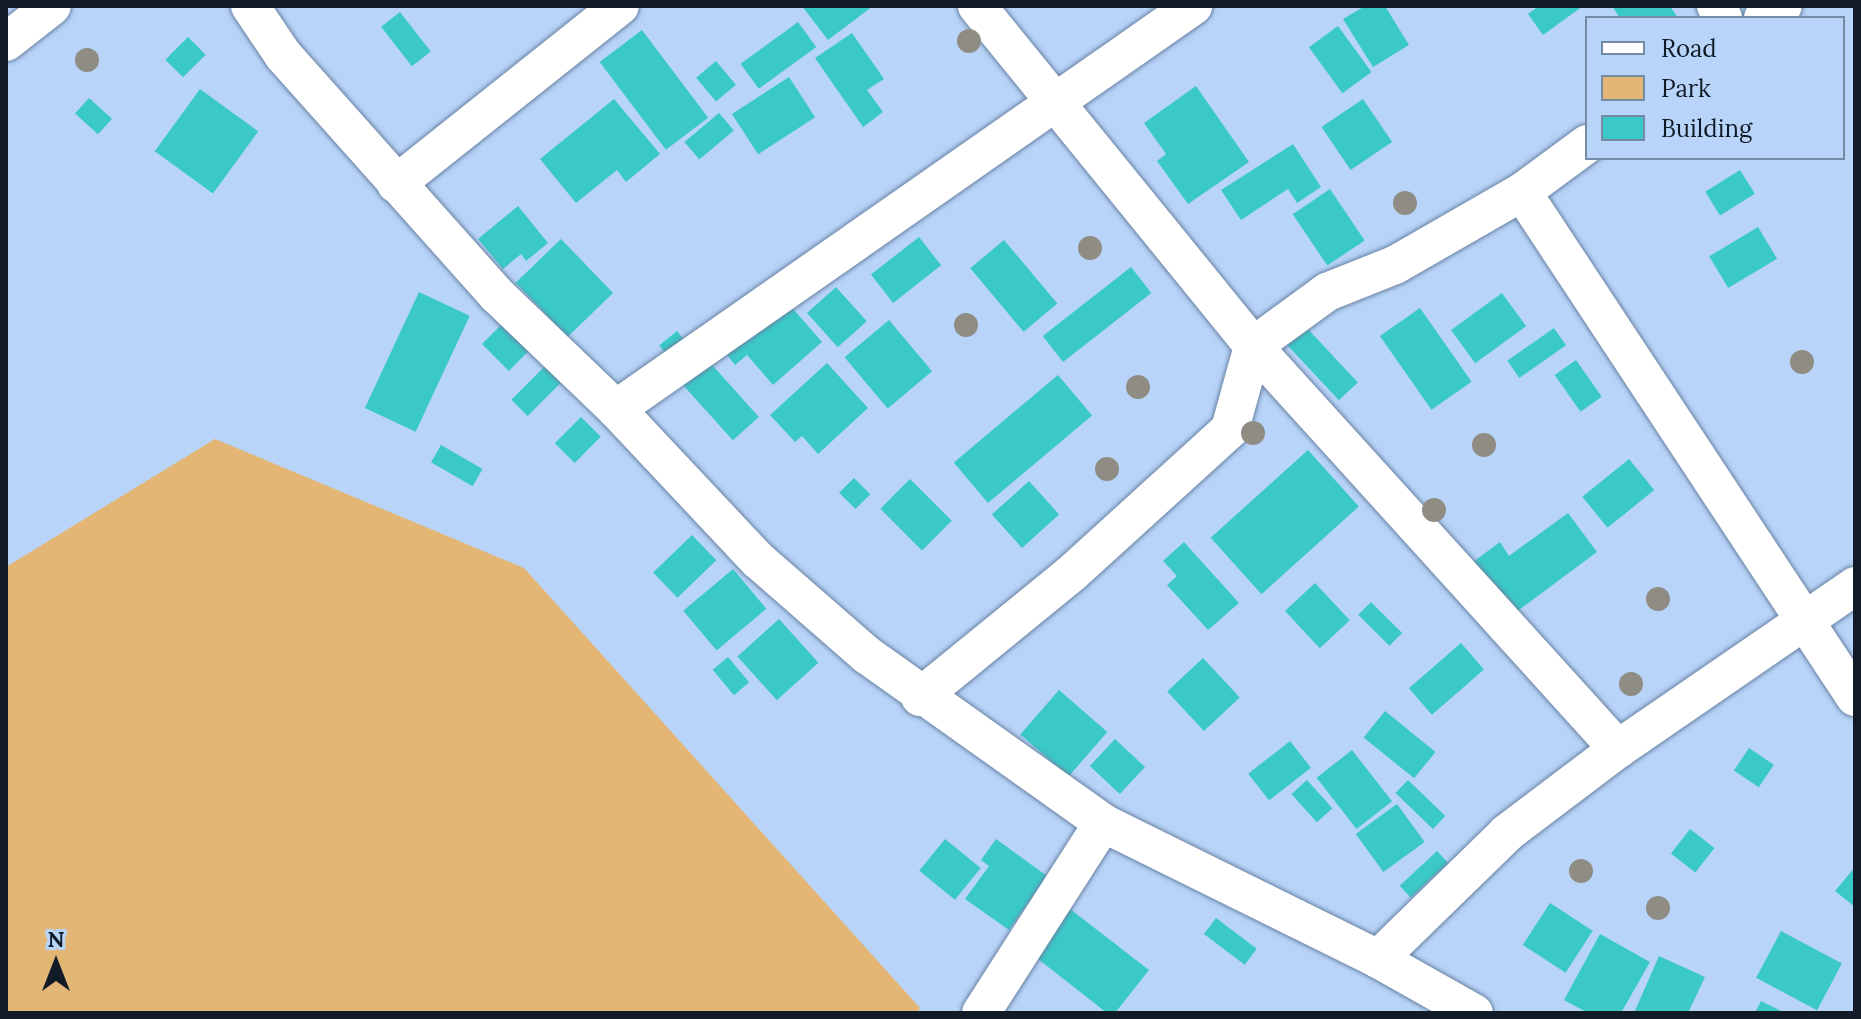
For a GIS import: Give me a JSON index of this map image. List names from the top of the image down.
{
  "legend": ["Road", "Park", "Building"],
  "north": "top"
}
